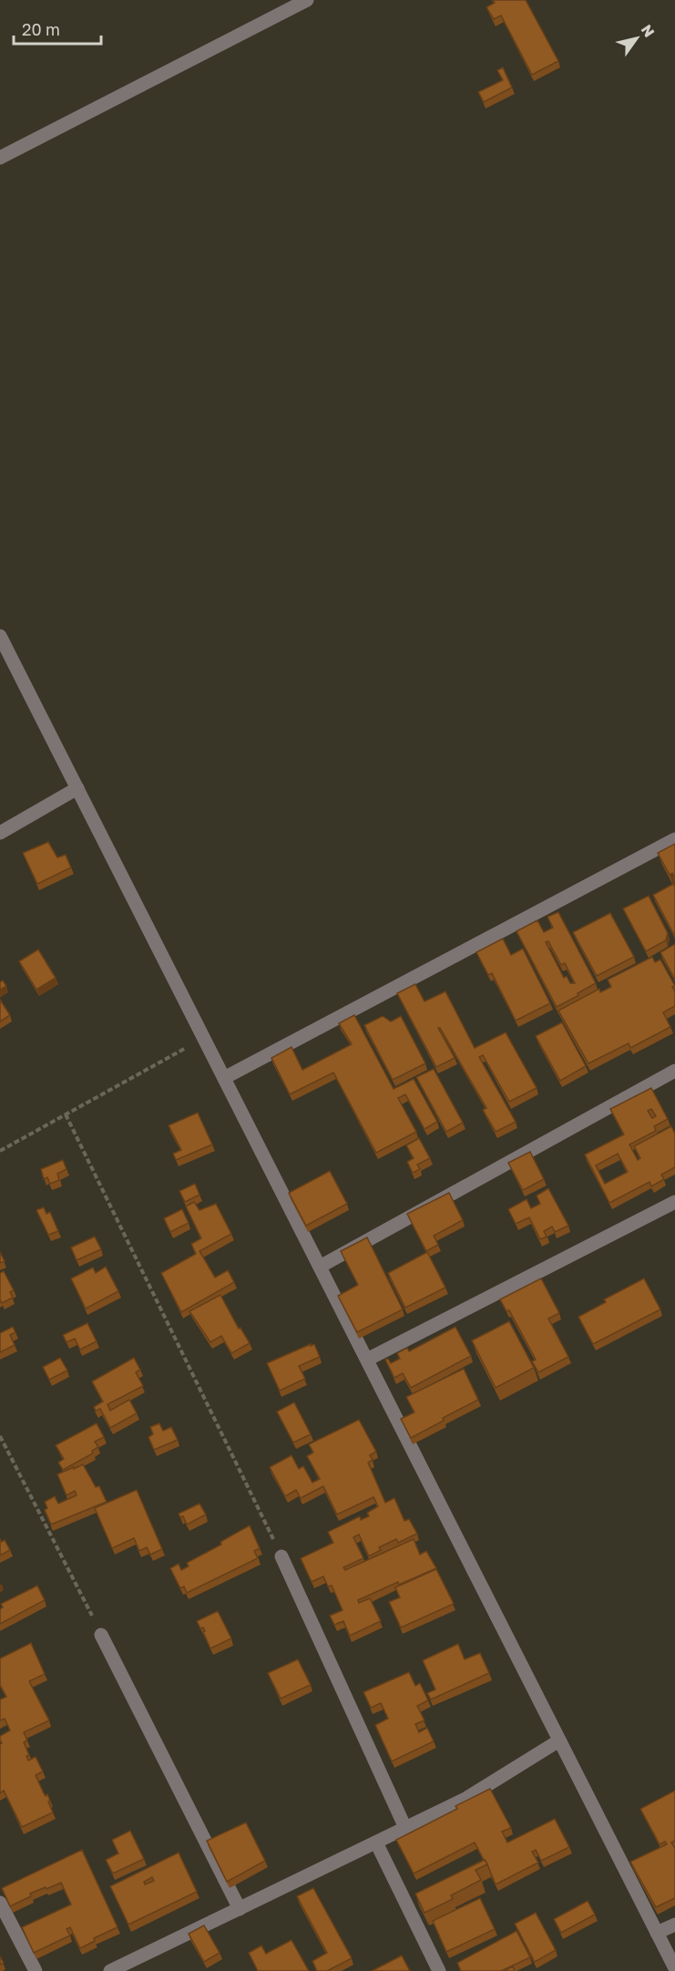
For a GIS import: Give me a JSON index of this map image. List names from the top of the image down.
{
  "scale_bar": "20 m",
  "north": "top right"
}
